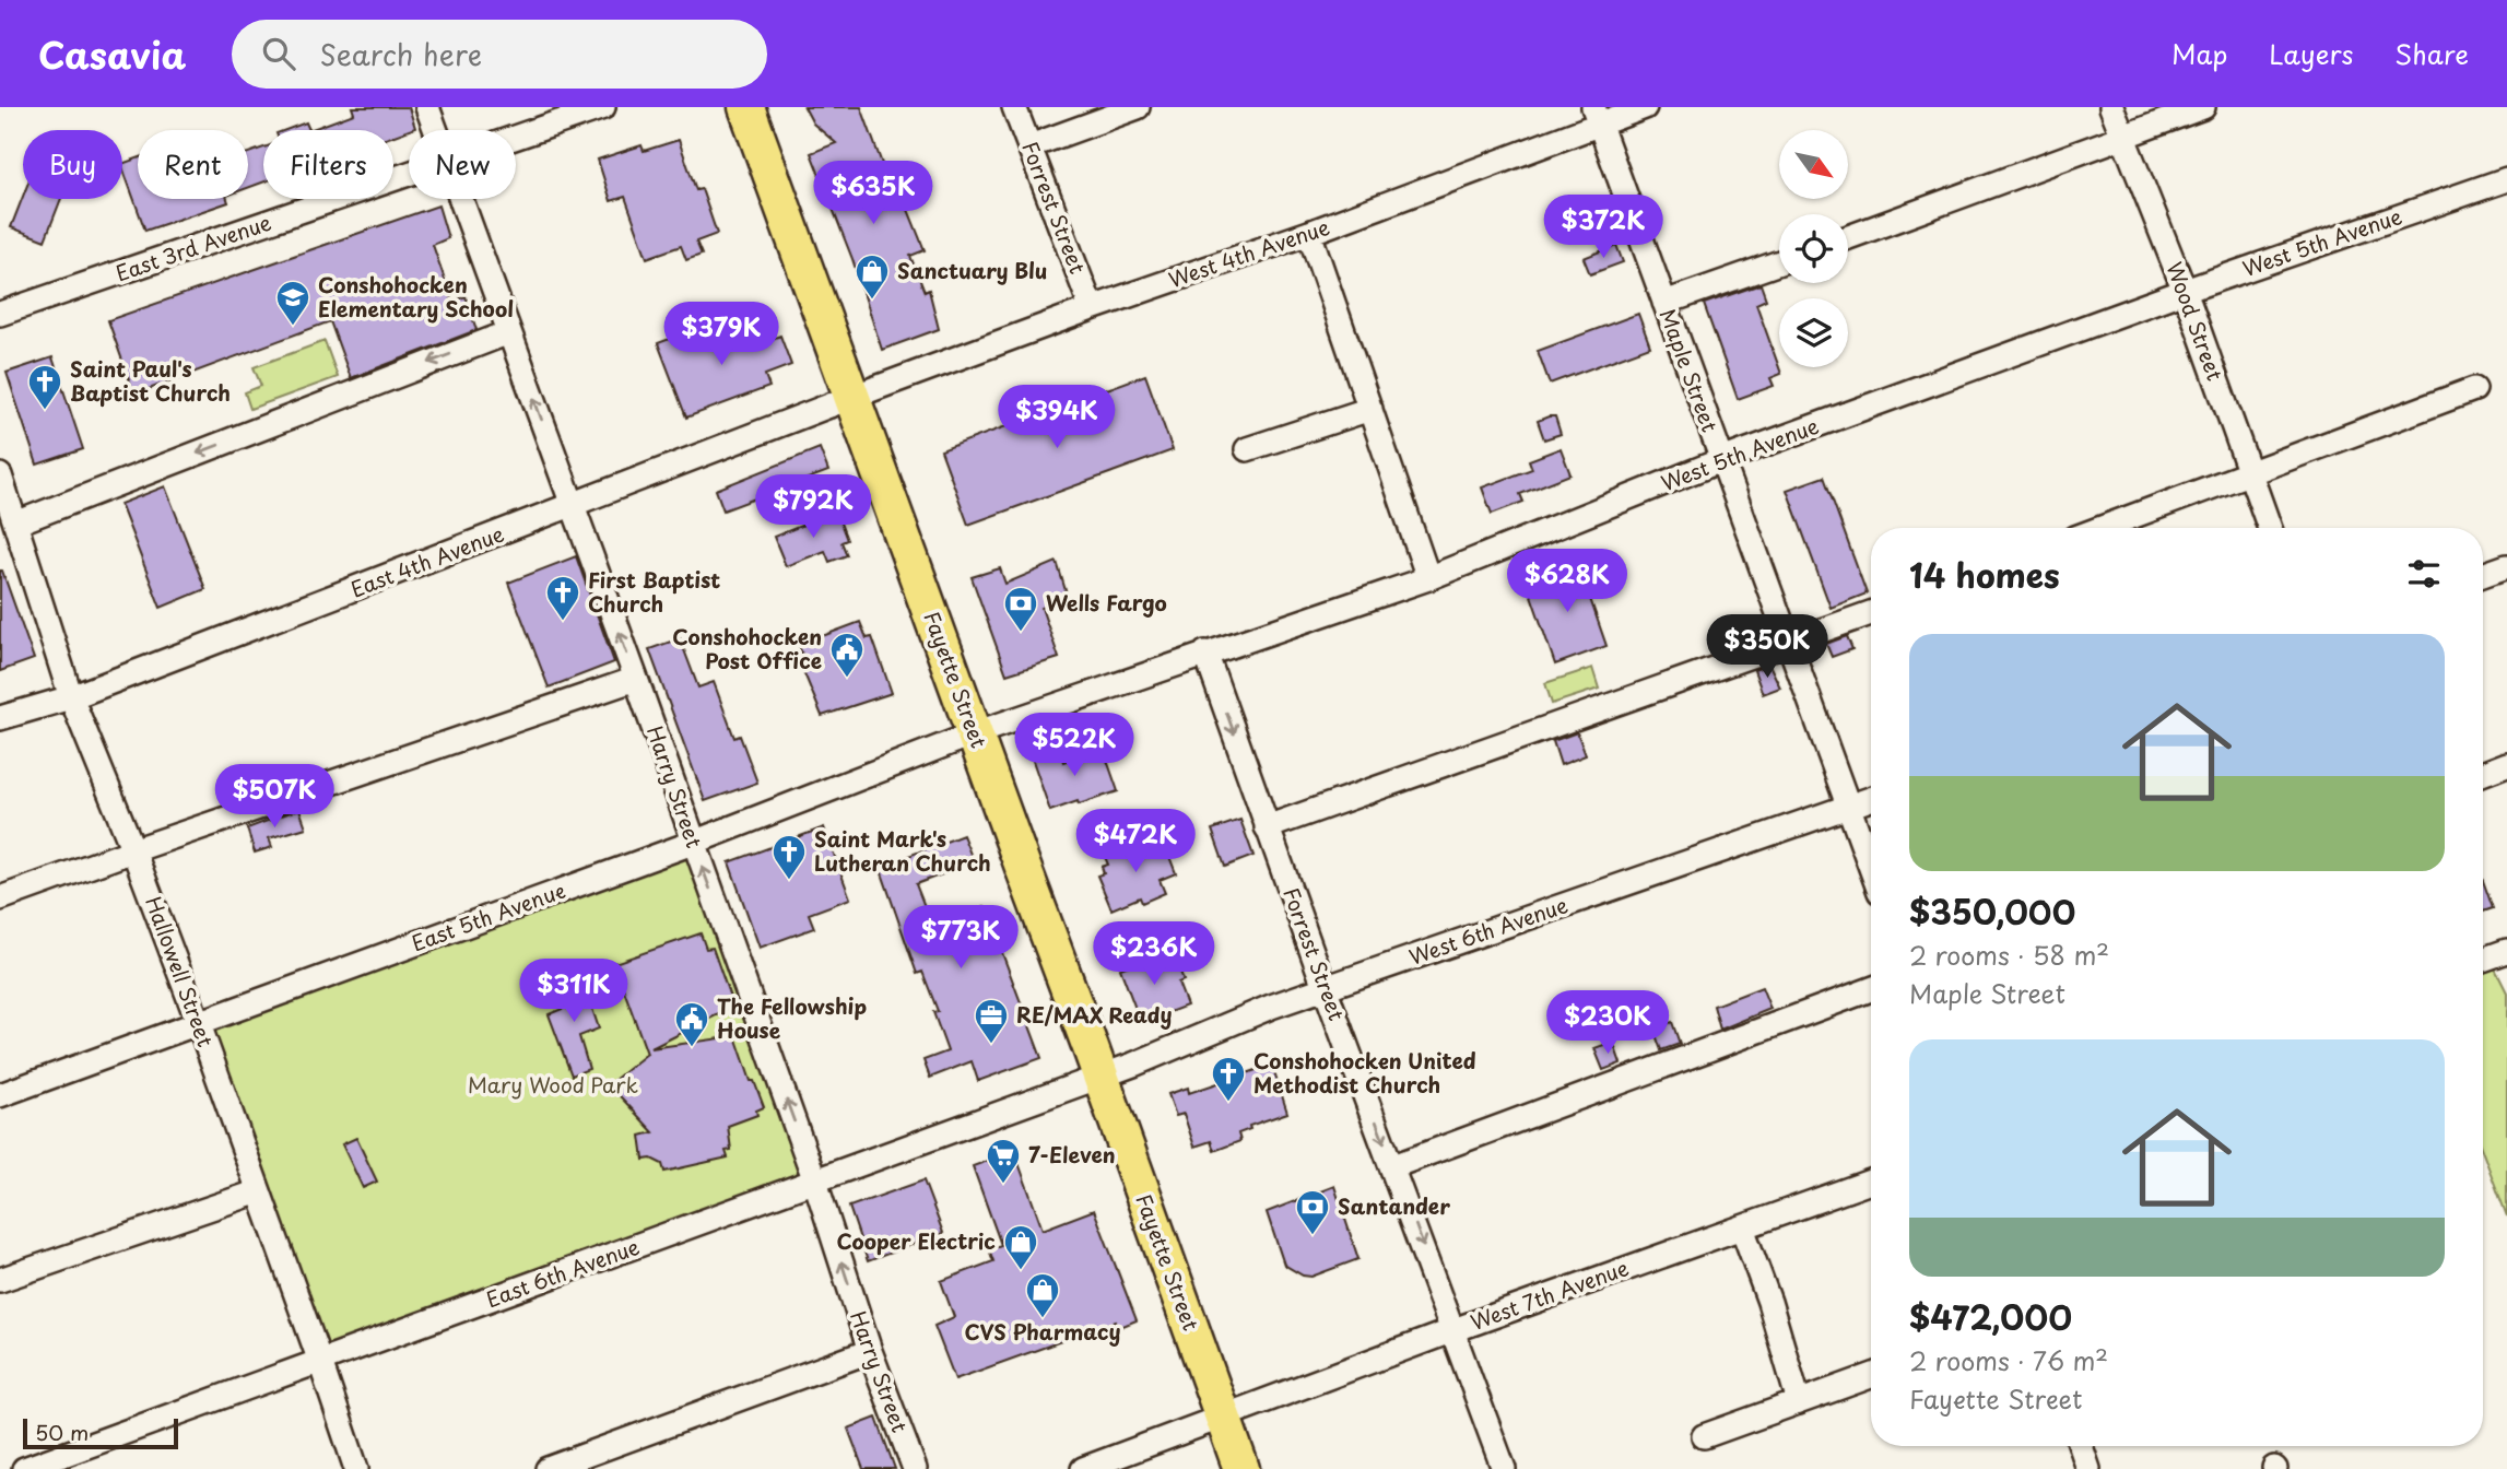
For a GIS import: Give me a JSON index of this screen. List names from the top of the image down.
{
  "streets": {
    "main road": ["Fayette Street"],
    "street": [
      "Forrest Street",
      "West 5th Avenue",
      "East 3rd Avenue",
      "West 4th Avenue",
      "Wood Street",
      "Maple Street",
      "East 4th Avenue",
      "Harry Street",
      "East 5th Avenue",
      "West 6th Avenue",
      "Hallowell Street",
      "East 6th Avenue",
      "West 7th Avenue"
    ]
  },
  "crossings": [
    ["Forrest Street", "West 5th Avenue"],
    ["Forrest Street", "West 4th Avenue"],
    ["Forrest Street", "West 6th Avenue"],
    ["Forrest Street", "West 7th Avenue"],
    ["West 5th Avenue", "Wood Street"],
    ["West 5th Avenue", "Maple Street"],
    ["West 5th Avenue", "Fayette Street"],
    ["West 5th Avenue", "East 5th Avenue"],
    ["West 4th Avenue", "Maple Street"],
    ["West 4th Avenue", "East 4th Avenue"],
    ["West 4th Avenue", "Fayette Street"],
    ["Maple Street", "West 6th Avenue"],
    ["East 4th Avenue", "Fayette Street"],
    ["East 4th Avenue", "Harry Street"],
    ["East 4th Avenue", "Hallowell Street"],
    ["Fayette Street", "East 5th Avenue"],
    ["Fayette Street", "West 6th Avenue"],
    ["Fayette Street", "East 6th Avenue"],
    ["Fayette Street", "West 7th Avenue"],
    ["Harry Street", "East 5th Avenue"],
    ["Harry Street", "East 6th Avenue"],
    ["East 5th Avenue", "Hallowell Street"],
    ["West 6th Avenue", "East 6th Avenue"],
    ["Hallowell Street", "East 6th Avenue"]
  ],
  "one_way": ["Forrest Street", "Harry Street"],
  "parks": ["Mary Wood Park"],
  "places": {
    "shop": ["Sanctuary Blu", "Cooper Electric", "CVS Pharmacy"],
    "school or university": ["Conshohocken Elementary School"],
    "church": [
      "Saint Paul's Baptist Church",
      "First Baptist Church",
      "Saint Mark's Lutheran Church",
      "Conshohocken United Methodist Church"
    ],
    "bank": ["Wells Fargo", "Santander"],
    "public building": ["Conshohocken Post Office", "The Fellowship House"],
    "office": ["RE/MAX Ready"],
    "supermarket": ["7-Eleven"]
  },
  "scale_bar": "50 m",
  "north": "bottom right",
  "page": {
    "header": "Casavia",
    "search": "Search here",
    "nav": ["Map", "Layers", "Share"],
    "chip": [
      "Buy",
      "Rent",
      "Filters",
      "New"
    ],
    "price": [
      "$635K",
      "$372K",
      "$379K",
      "$394K",
      "$792K",
      "$628K",
      "$350K",
      "$522K",
      "$507K",
      "$472K",
      "$773K",
      "$236K",
      "$311K",
      "$230K"
    ],
    "heading": "14 homes",
    "list": [
      {
        "name": "$350,000",
        "note": "2 rooms · 58 m² · Maple Street"
      },
      {
        "name": "$472,000",
        "note": "2 rooms · 76 m² · Fayette Street"
      }
    ],
    "scale": "50 m"
  }
}
